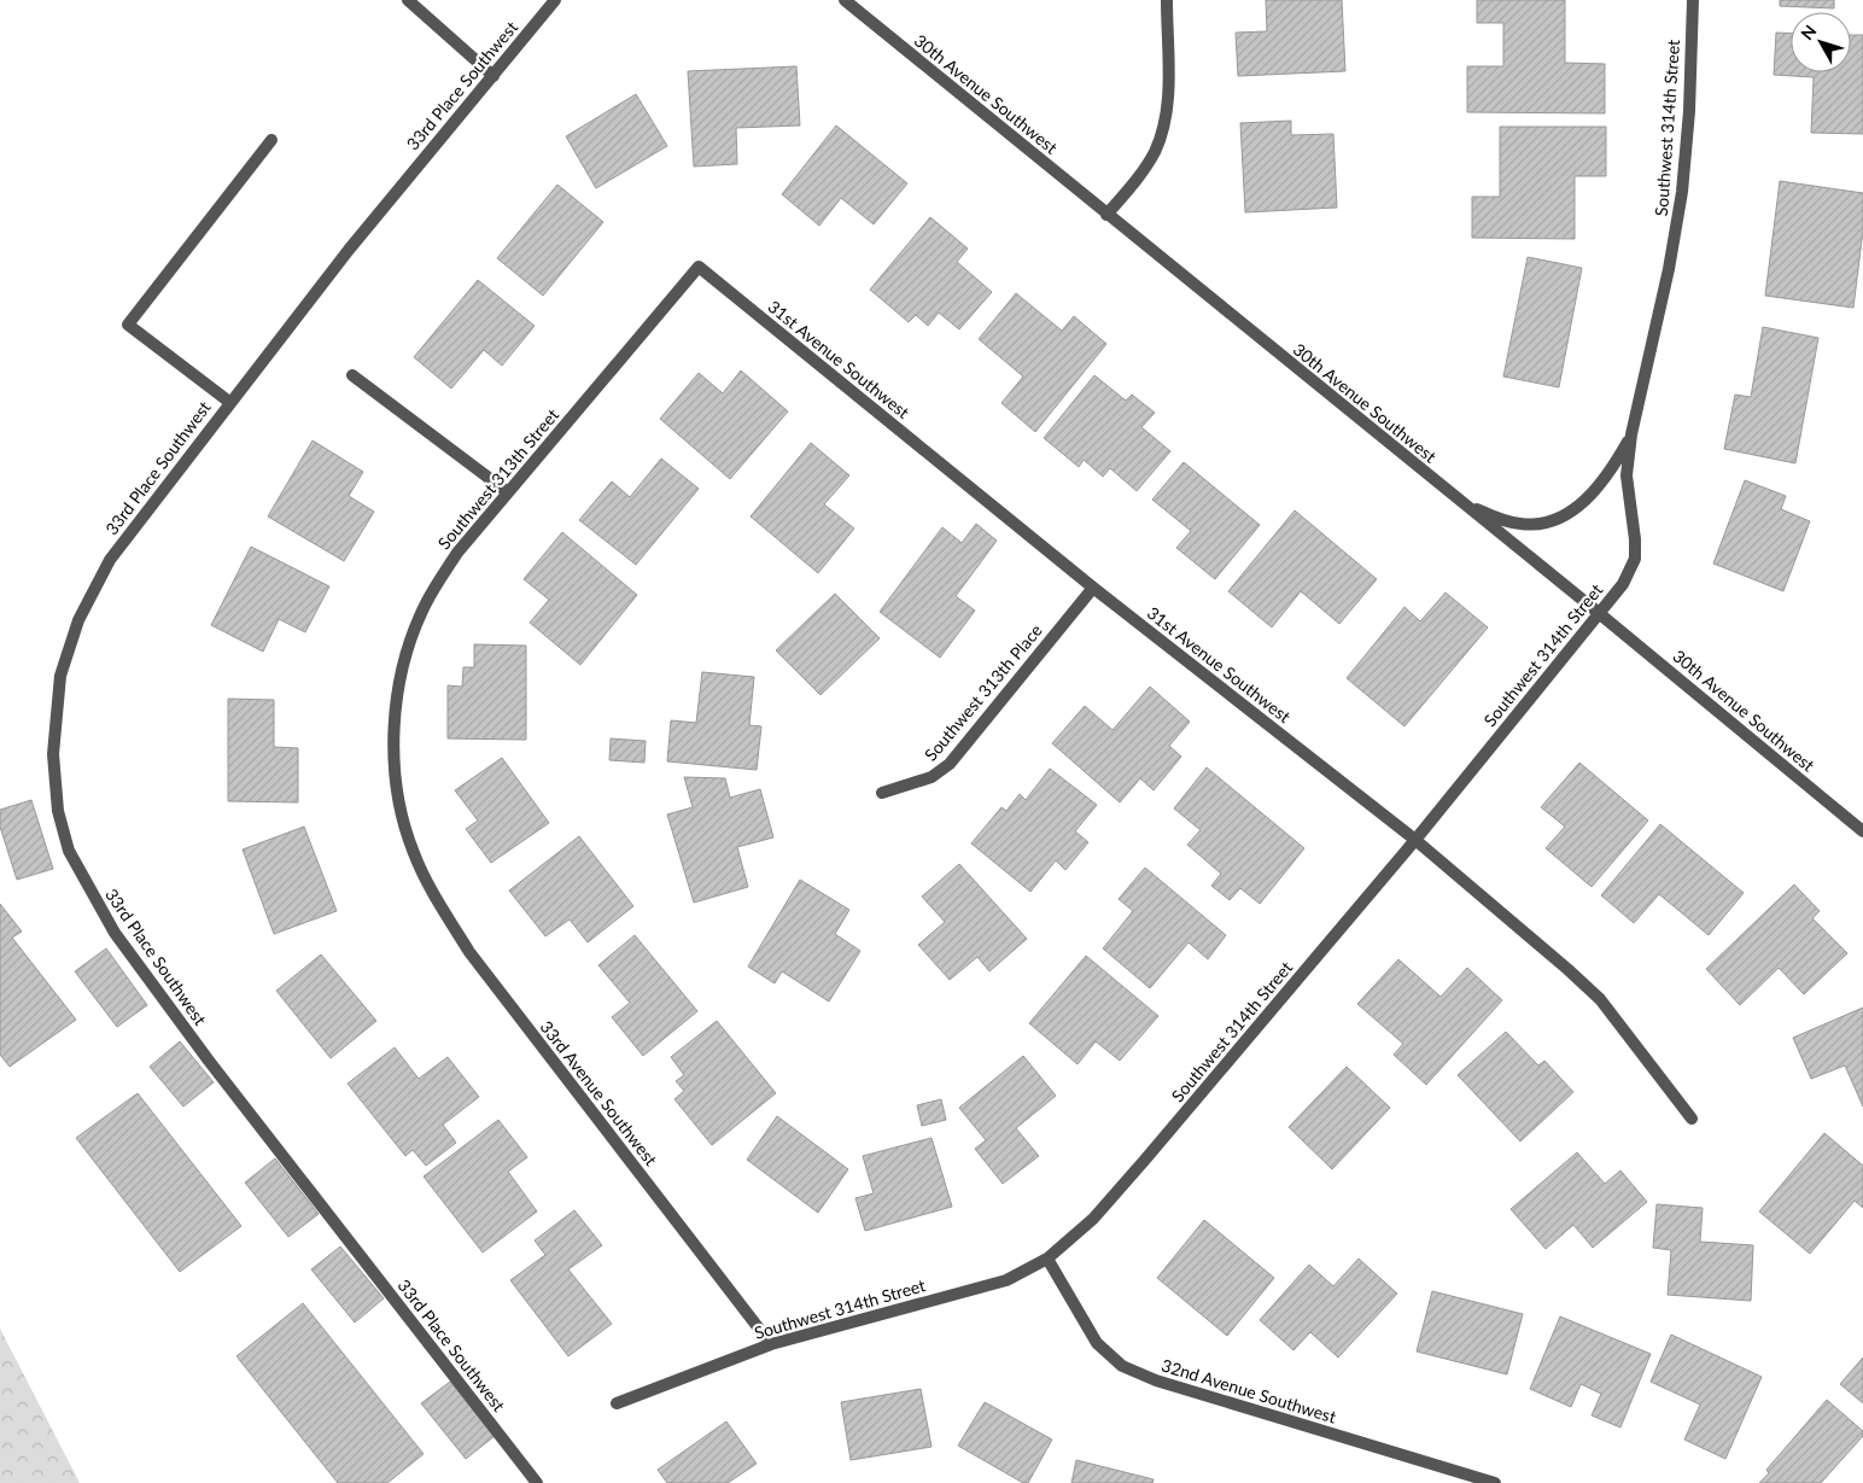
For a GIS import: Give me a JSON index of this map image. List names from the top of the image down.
{
  "streets": {
    "street": [
      "33rd Place Southwest",
      "30th Avenue Southwest",
      "Southwest 314th Street",
      "31st Avenue Southwest",
      "Southwest 313th Street",
      "Southwest 313th Place",
      "33rd Avenue Southwest",
      "32nd Avenue Southwest"
    ]
  },
  "crossings": [
    ["30th Avenue Southwest", "Southwest 314th Street"],
    ["Southwest 314th Street", "31st Avenue Southwest"],
    ["Southwest 314th Street", "33rd Avenue Southwest"],
    ["Southwest 314th Street", "32nd Avenue Southwest"],
    ["31st Avenue Southwest", "Southwest 313th Street"],
    ["31st Avenue Southwest", "Southwest 313th Place"],
    ["Southwest 313th Street", "33rd Avenue Southwest"]
  ],
  "north": "top left"
}
